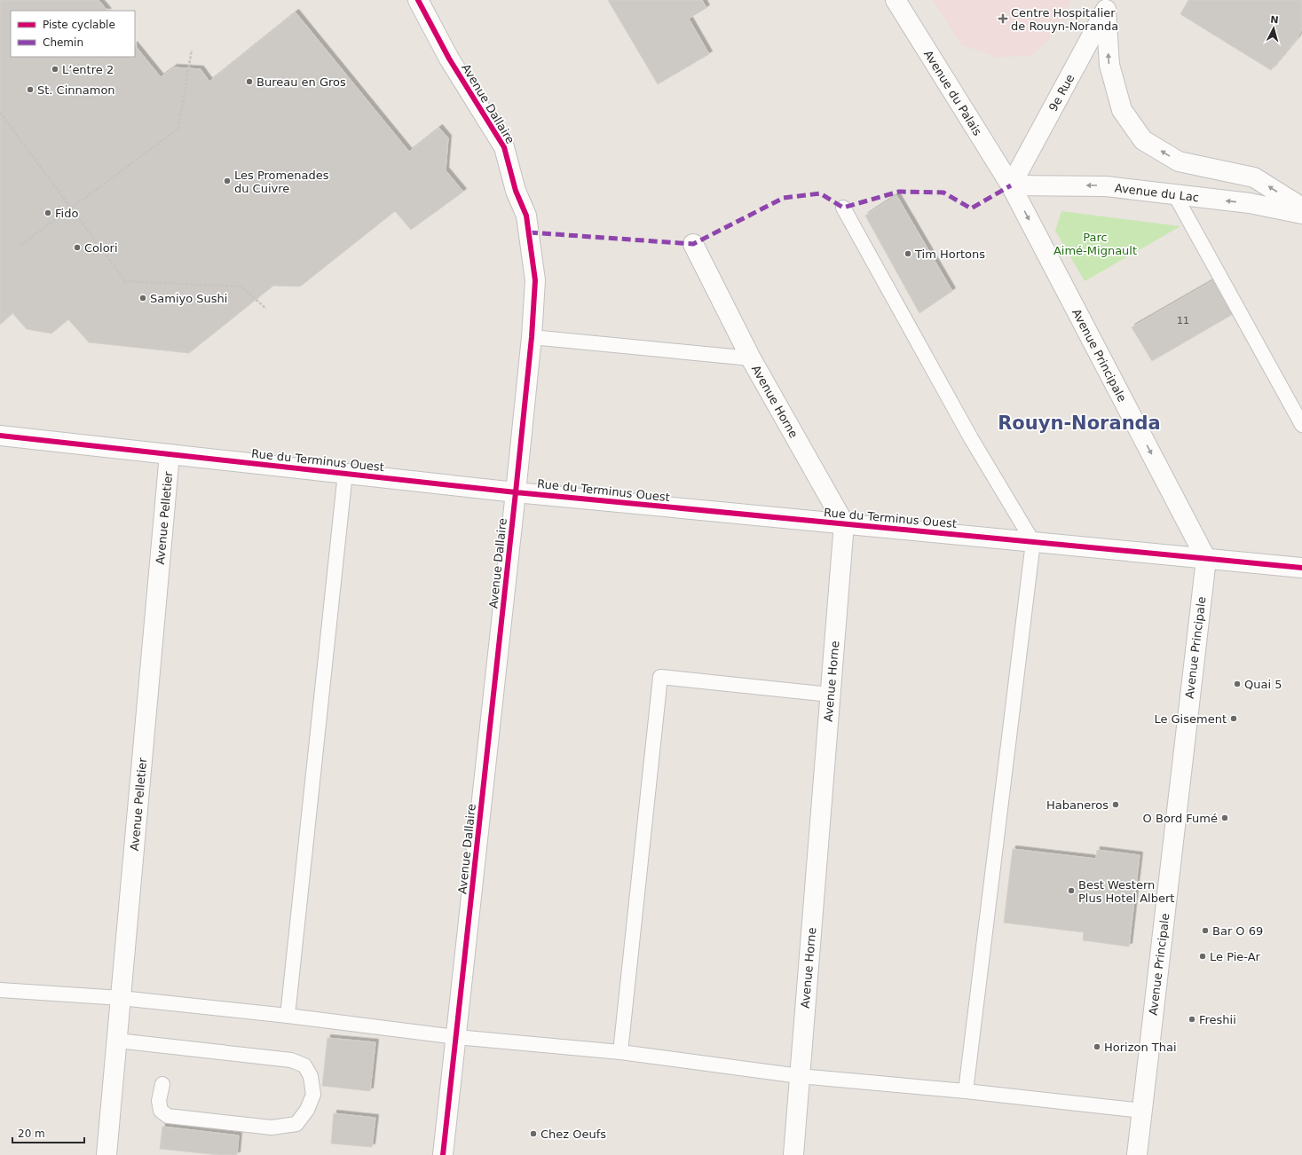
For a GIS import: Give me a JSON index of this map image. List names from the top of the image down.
{
  "streets": {
    "street": [
      "Avenue du Palais",
      "9e Rue",
      "Avenue Dallaire",
      "Avenue du Lac",
      "Avenue Principale",
      "Avenue Horne",
      "Rue du Terminus Ouest",
      "Avenue Pelletier"
    ]
  },
  "crossings": [
    ["Avenue du Palais", "9e Rue"],
    ["Avenue du Palais", "Avenue du Lac"],
    ["Avenue du Palais", "Avenue Principale"],
    ["9e Rue", "Avenue du Lac"],
    ["9e Rue", "Avenue Principale"],
    ["Avenue Dallaire", "Rue du Terminus Ouest"],
    ["Avenue du Lac", "Avenue Principale"],
    ["Avenue Principale", "Rue du Terminus Ouest"],
    ["Avenue Horne", "Rue du Terminus Ouest"],
    ["Rue du Terminus Ouest", "Avenue Pelletier"]
  ],
  "one_way": ["Avenue du Lac", "Avenue Principale"],
  "districts": ["Rouyn-Noranda"],
  "parks": ["Parc Aimé-Mignault"],
  "places": {
    "health": ["Centre Hospitalier de Rouyn-Noranda"],
    "other": [
      "L’entre 2",
      "Bureau en Gros",
      "St. Cinnamon",
      "Les Promenades du Cuivre",
      "Fido",
      "Colori",
      "Tim Hortons",
      "Samiyo Sushi",
      "Quai 5",
      "Le Gisement",
      "Habaneros",
      "O Bord Fumé",
      "Best Western Plus Hotel Albert",
      "Bar O 69",
      "Le Pie-Ar",
      "Freshii",
      "Horizon Thai",
      "Chez Oeufs"
    ]
  },
  "house_numbers": ["11"],
  "legend": ["Piste cyclable", "Chemin"],
  "scale_bar": "20 m",
  "north": "top"
}
